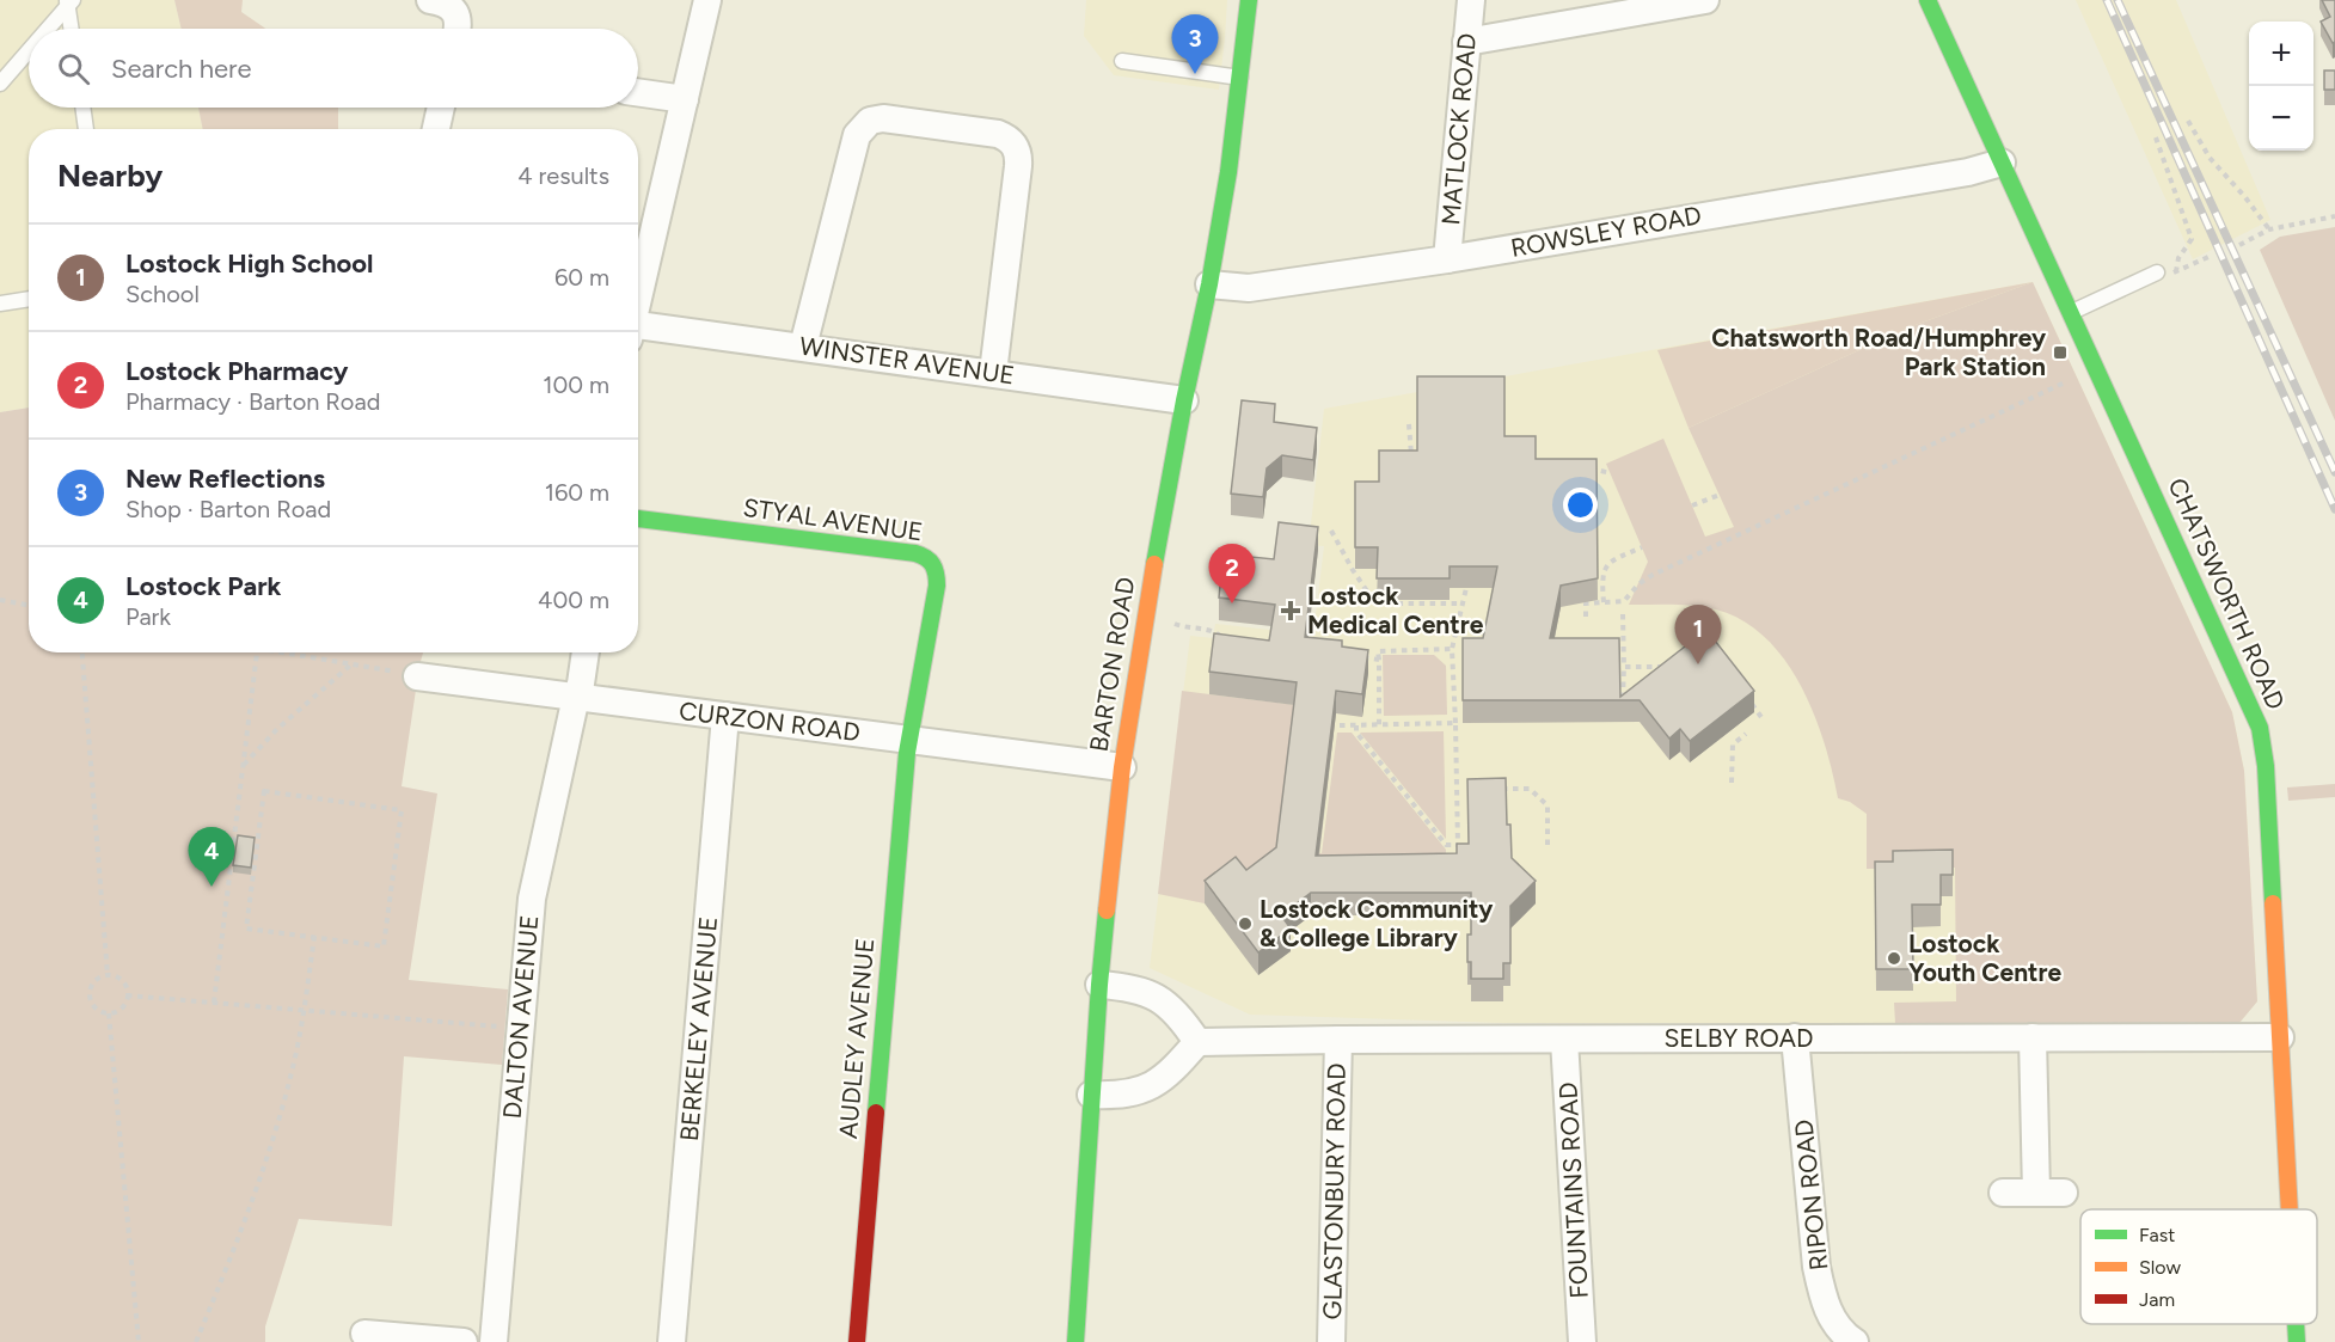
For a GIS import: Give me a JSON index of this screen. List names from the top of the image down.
{
  "streets": {
    "street": [
      "MATLOCK ROAD",
      "ROWSLEY ROAD",
      "WINSTER AVENUE",
      "STYAL AVENUE",
      "CHATSWORTH ROAD",
      "BARTON ROAD",
      "CURZON ROAD",
      "DALTON AVENUE",
      "BERKELEY AVENUE",
      "AUDLEY AVENUE",
      "SELBY ROAD",
      "FOUNTAINS ROAD",
      "GLASTONBURY ROAD",
      "RIPON ROAD"
    ]
  },
  "crossings": [
    ["MATLOCK ROAD", "ROWSLEY ROAD"],
    ["ROWSLEY ROAD", "CHATSWORTH ROAD"],
    ["ROWSLEY ROAD", "BARTON ROAD"],
    ["WINSTER AVENUE", "BARTON ROAD"],
    ["STYAL AVENUE", "CURZON ROAD"],
    ["STYAL AVENUE", "AUDLEY AVENUE"],
    ["CHATSWORTH ROAD", "SELBY ROAD"],
    ["BARTON ROAD", "CURZON ROAD"],
    ["CURZON ROAD", "DALTON AVENUE"],
    ["CURZON ROAD", "BERKELEY AVENUE"],
    ["CURZON ROAD", "AUDLEY AVENUE"],
    ["SELBY ROAD", "FOUNTAINS ROAD"],
    ["SELBY ROAD", "GLASTONBURY ROAD"],
    ["SELBY ROAD", "RIPON ROAD"]
  ],
  "places": {
    "transit": ["Chatsworth Road/Humphrey Park Station"],
    "health": ["Lostock Medical Centre"],
    "other": ["Lostock Community & College Library", "Lostock Youth Centre"]
  },
  "legend": ["Fast", "Slow", "Jam"],
  "page": {
    "pins": [
      "3",
      "2",
      "1",
      "4"
    ],
    "map_buttons": ["+", "−"],
    "search": "Search here",
    "heading": ["Nearby", "4 results"],
    "list": [
      {
        "mark": "1",
        "name": "Lostock High School",
        "note": "School",
        "value": "60 m"
      },
      {
        "mark": "2",
        "name": "Lostock Pharmacy",
        "note": "Pharmacy · Barton Road",
        "value": "100 m"
      },
      {
        "mark": "3",
        "name": "New Reflections",
        "note": "Shop · Barton Road",
        "value": "160 m"
      },
      {
        "mark": "4",
        "name": "Lostock Park",
        "note": "Park",
        "value": "400 m"
      }
    ]
  }
}
